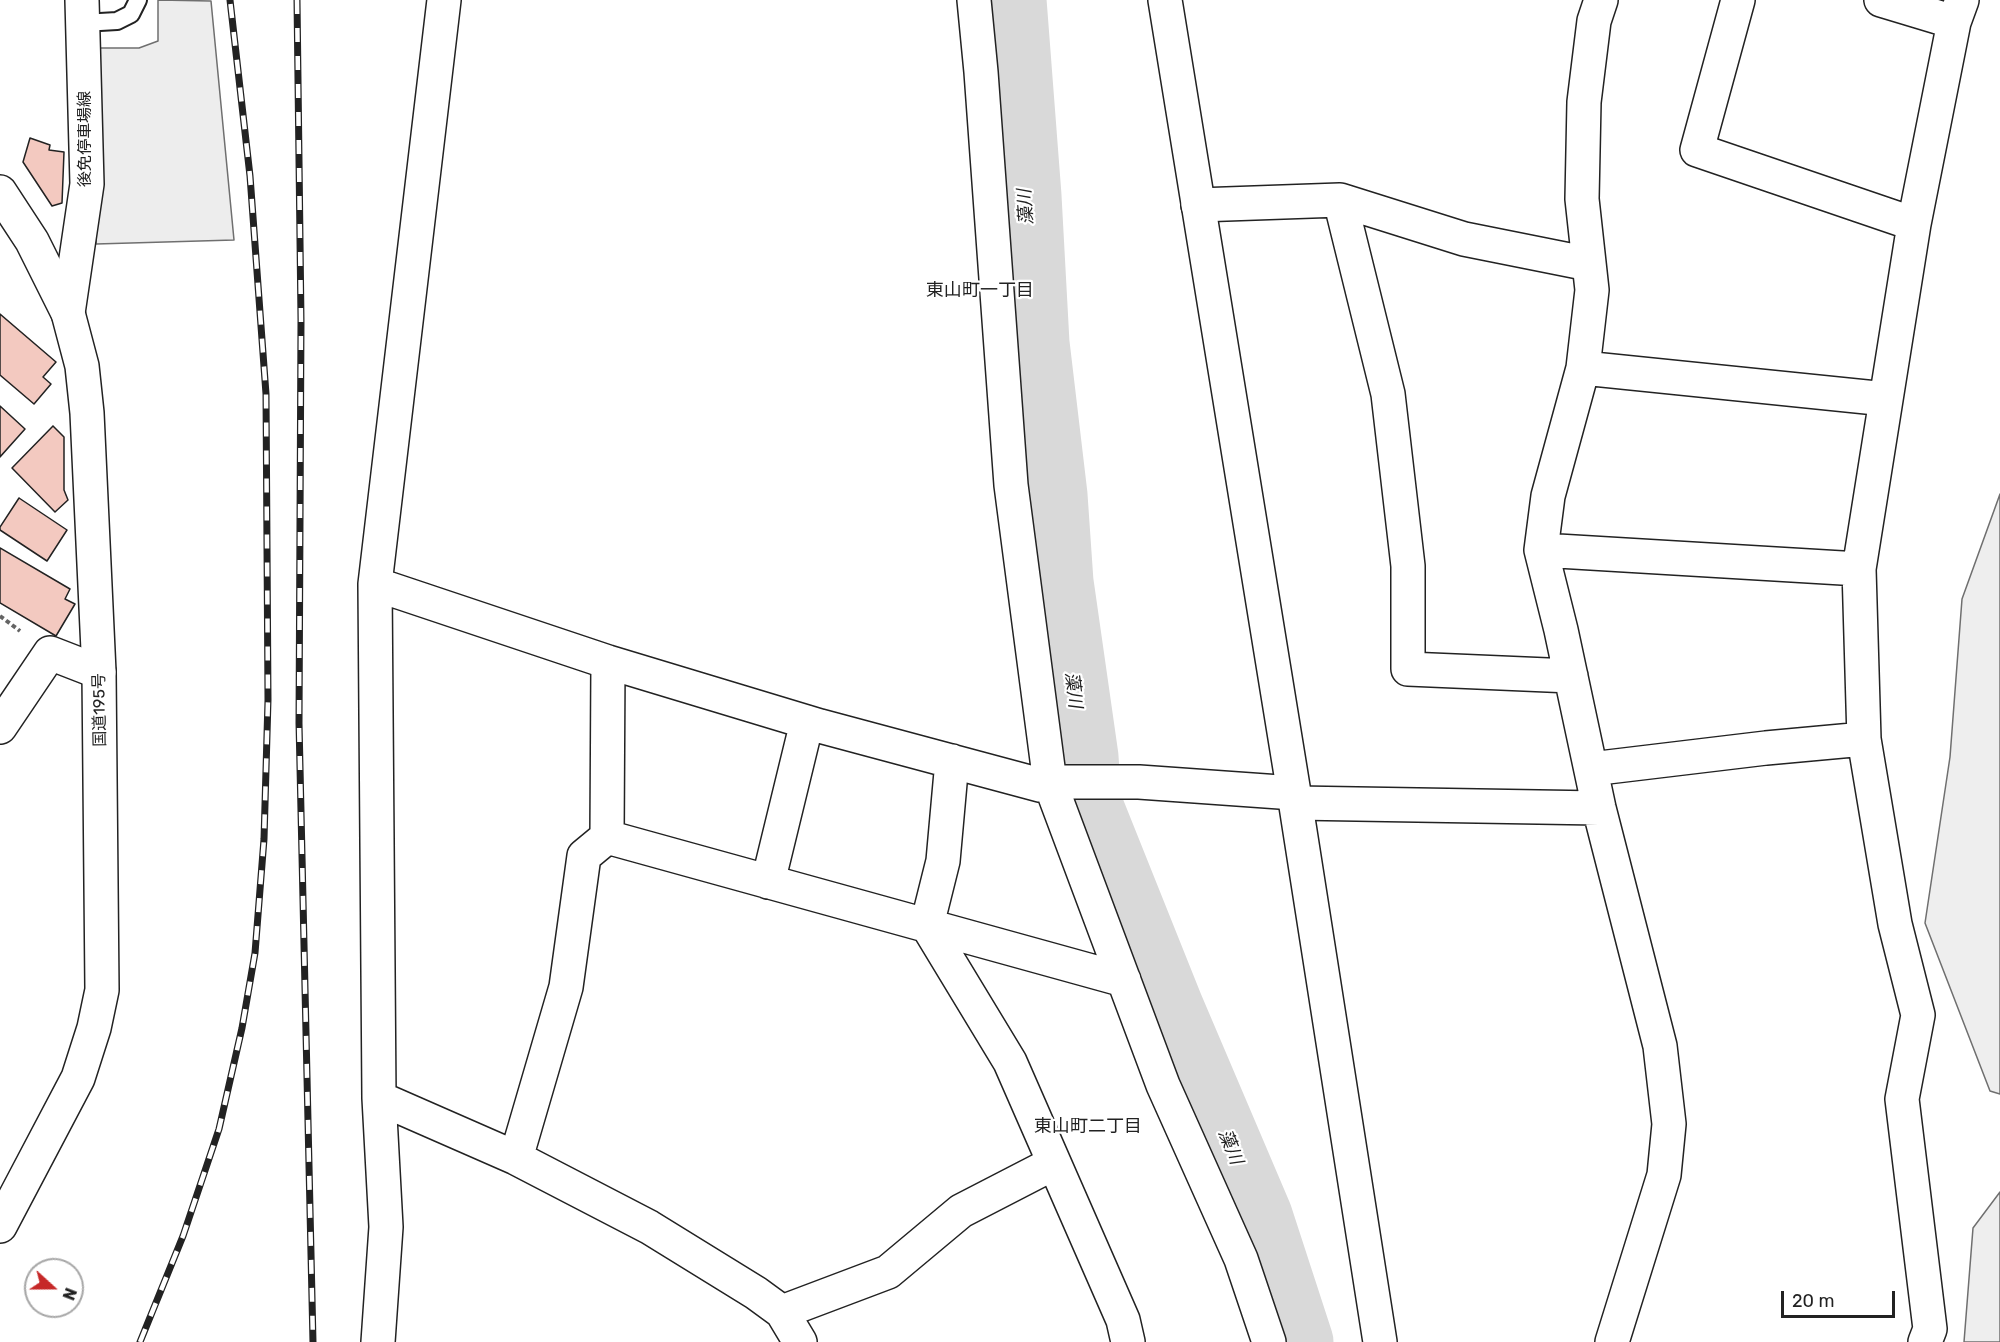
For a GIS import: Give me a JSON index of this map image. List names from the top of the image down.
{
  "streets": {
    "main road": ["後免停車場線", "国道195号"]
  },
  "crossings": [
    ["後免停車場線", "国道195号"]
  ],
  "districts": ["東山町一丁目", "東山町二丁目"],
  "water": ["藻川"],
  "scale_bar": "20 m",
  "north": "right"
}
